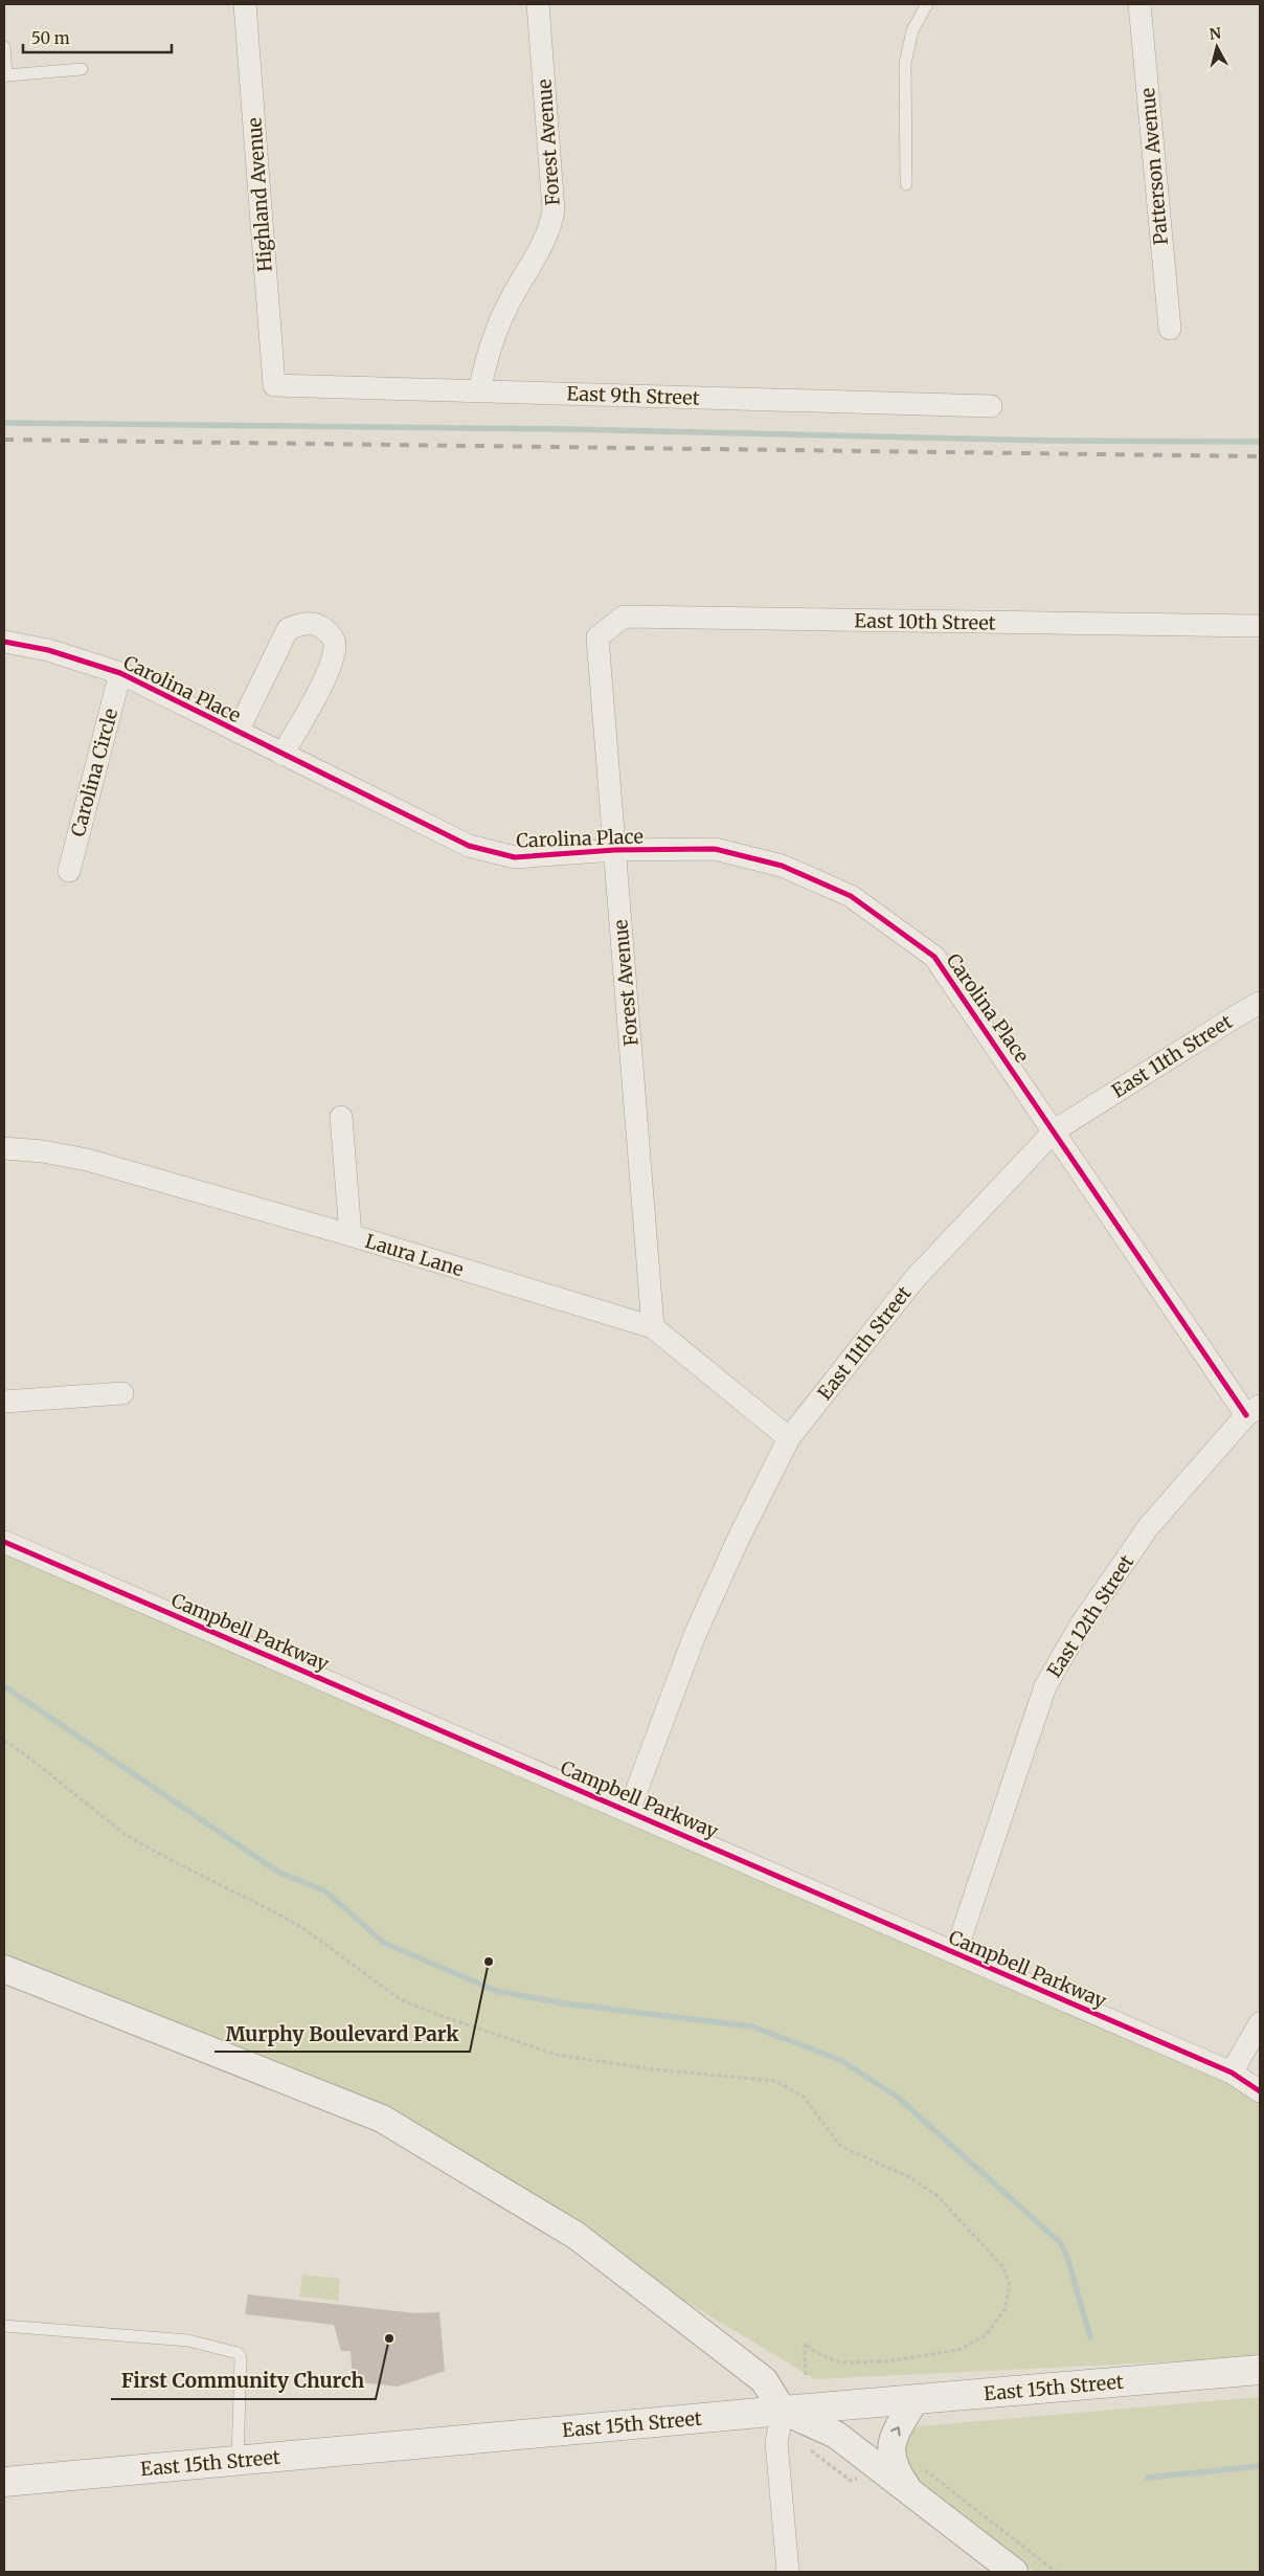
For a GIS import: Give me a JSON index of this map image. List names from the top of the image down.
{
  "streets": {
    "main road": ["East 15th Street"],
    "street": [
      "Forest Avenue",
      "Patterson Avenue",
      "Highland Avenue",
      "East 9th Street",
      "East 10th Street",
      "Carolina Place",
      "Carolina Circle",
      "East 11th Street",
      "Laura Lane",
      "East 12th Street",
      "Campbell Parkway"
    ]
  },
  "crossings": [
    ["Forest Avenue", "East 9th Street"],
    ["Forest Avenue", "East 10th Street"],
    ["Forest Avenue", "Carolina Place"],
    ["Forest Avenue", "Laura Lane"],
    ["Highland Avenue", "East 9th Street"],
    ["Carolina Place", "Carolina Circle"],
    ["Carolina Place", "East 11th Street"],
    ["Carolina Place", "East 12th Street"],
    ["East 11th Street", "Laura Lane"],
    ["East 11th Street", "Campbell Parkway"],
    ["East 12th Street", "Campbell Parkway"]
  ],
  "places": ["Murphy Boulevard Park", "First Community Church"],
  "scale_bar": "50 m",
  "north": "top"
}
